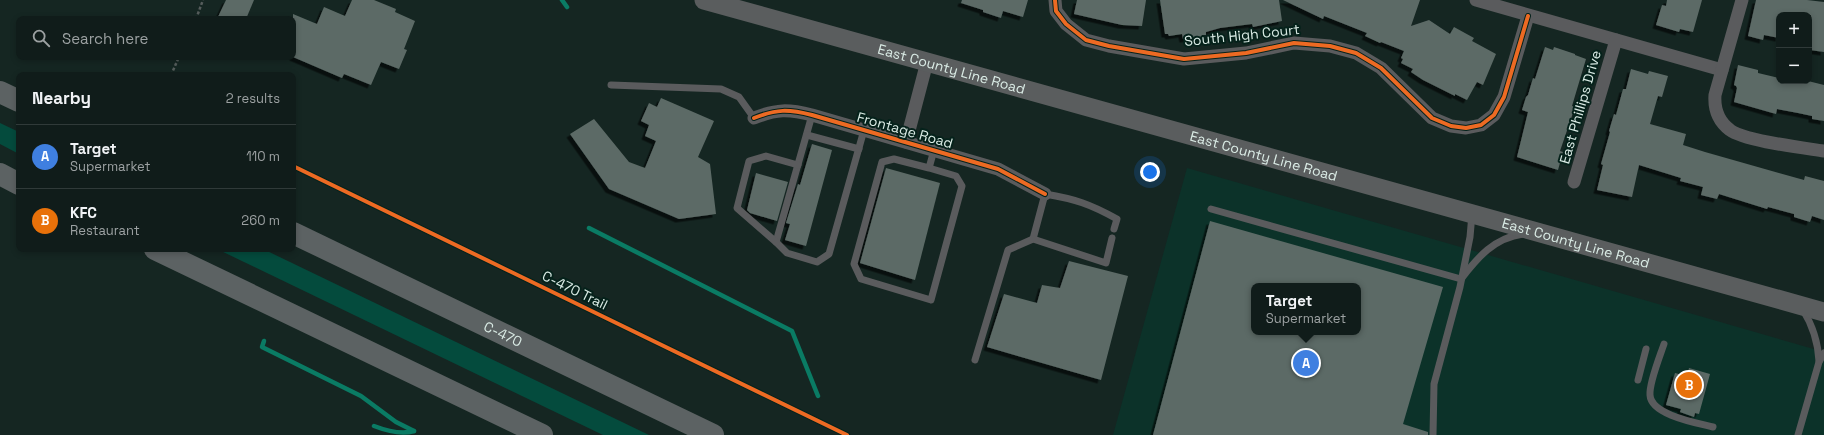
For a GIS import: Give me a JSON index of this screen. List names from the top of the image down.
{
  "streets": {
    "highway": ["C-470"],
    "main road": ["East County Line Road"],
    "street": ["South High Court", "East Phillips Drive", "Frontage Road"],
    "cycle path": ["C-470 Trail"]
  },
  "crossings": [
    ["South High Court", "East Phillips Drive"]
  ],
  "page": {
    "map_buttons": ["+", "−"],
    "search": "Search here",
    "heading": ["Nearby", "2 results"],
    "list": [
      {
        "mark": "A",
        "name": "Target",
        "note": "Supermarket",
        "value": "110 m"
      },
      {
        "mark": "B",
        "name": "KFC",
        "note": "Restaurant",
        "value": "260 m"
      }
    ],
    "popup": ["Target", "Supermarket"],
    "pins": ["A", "B"]
  }
}
